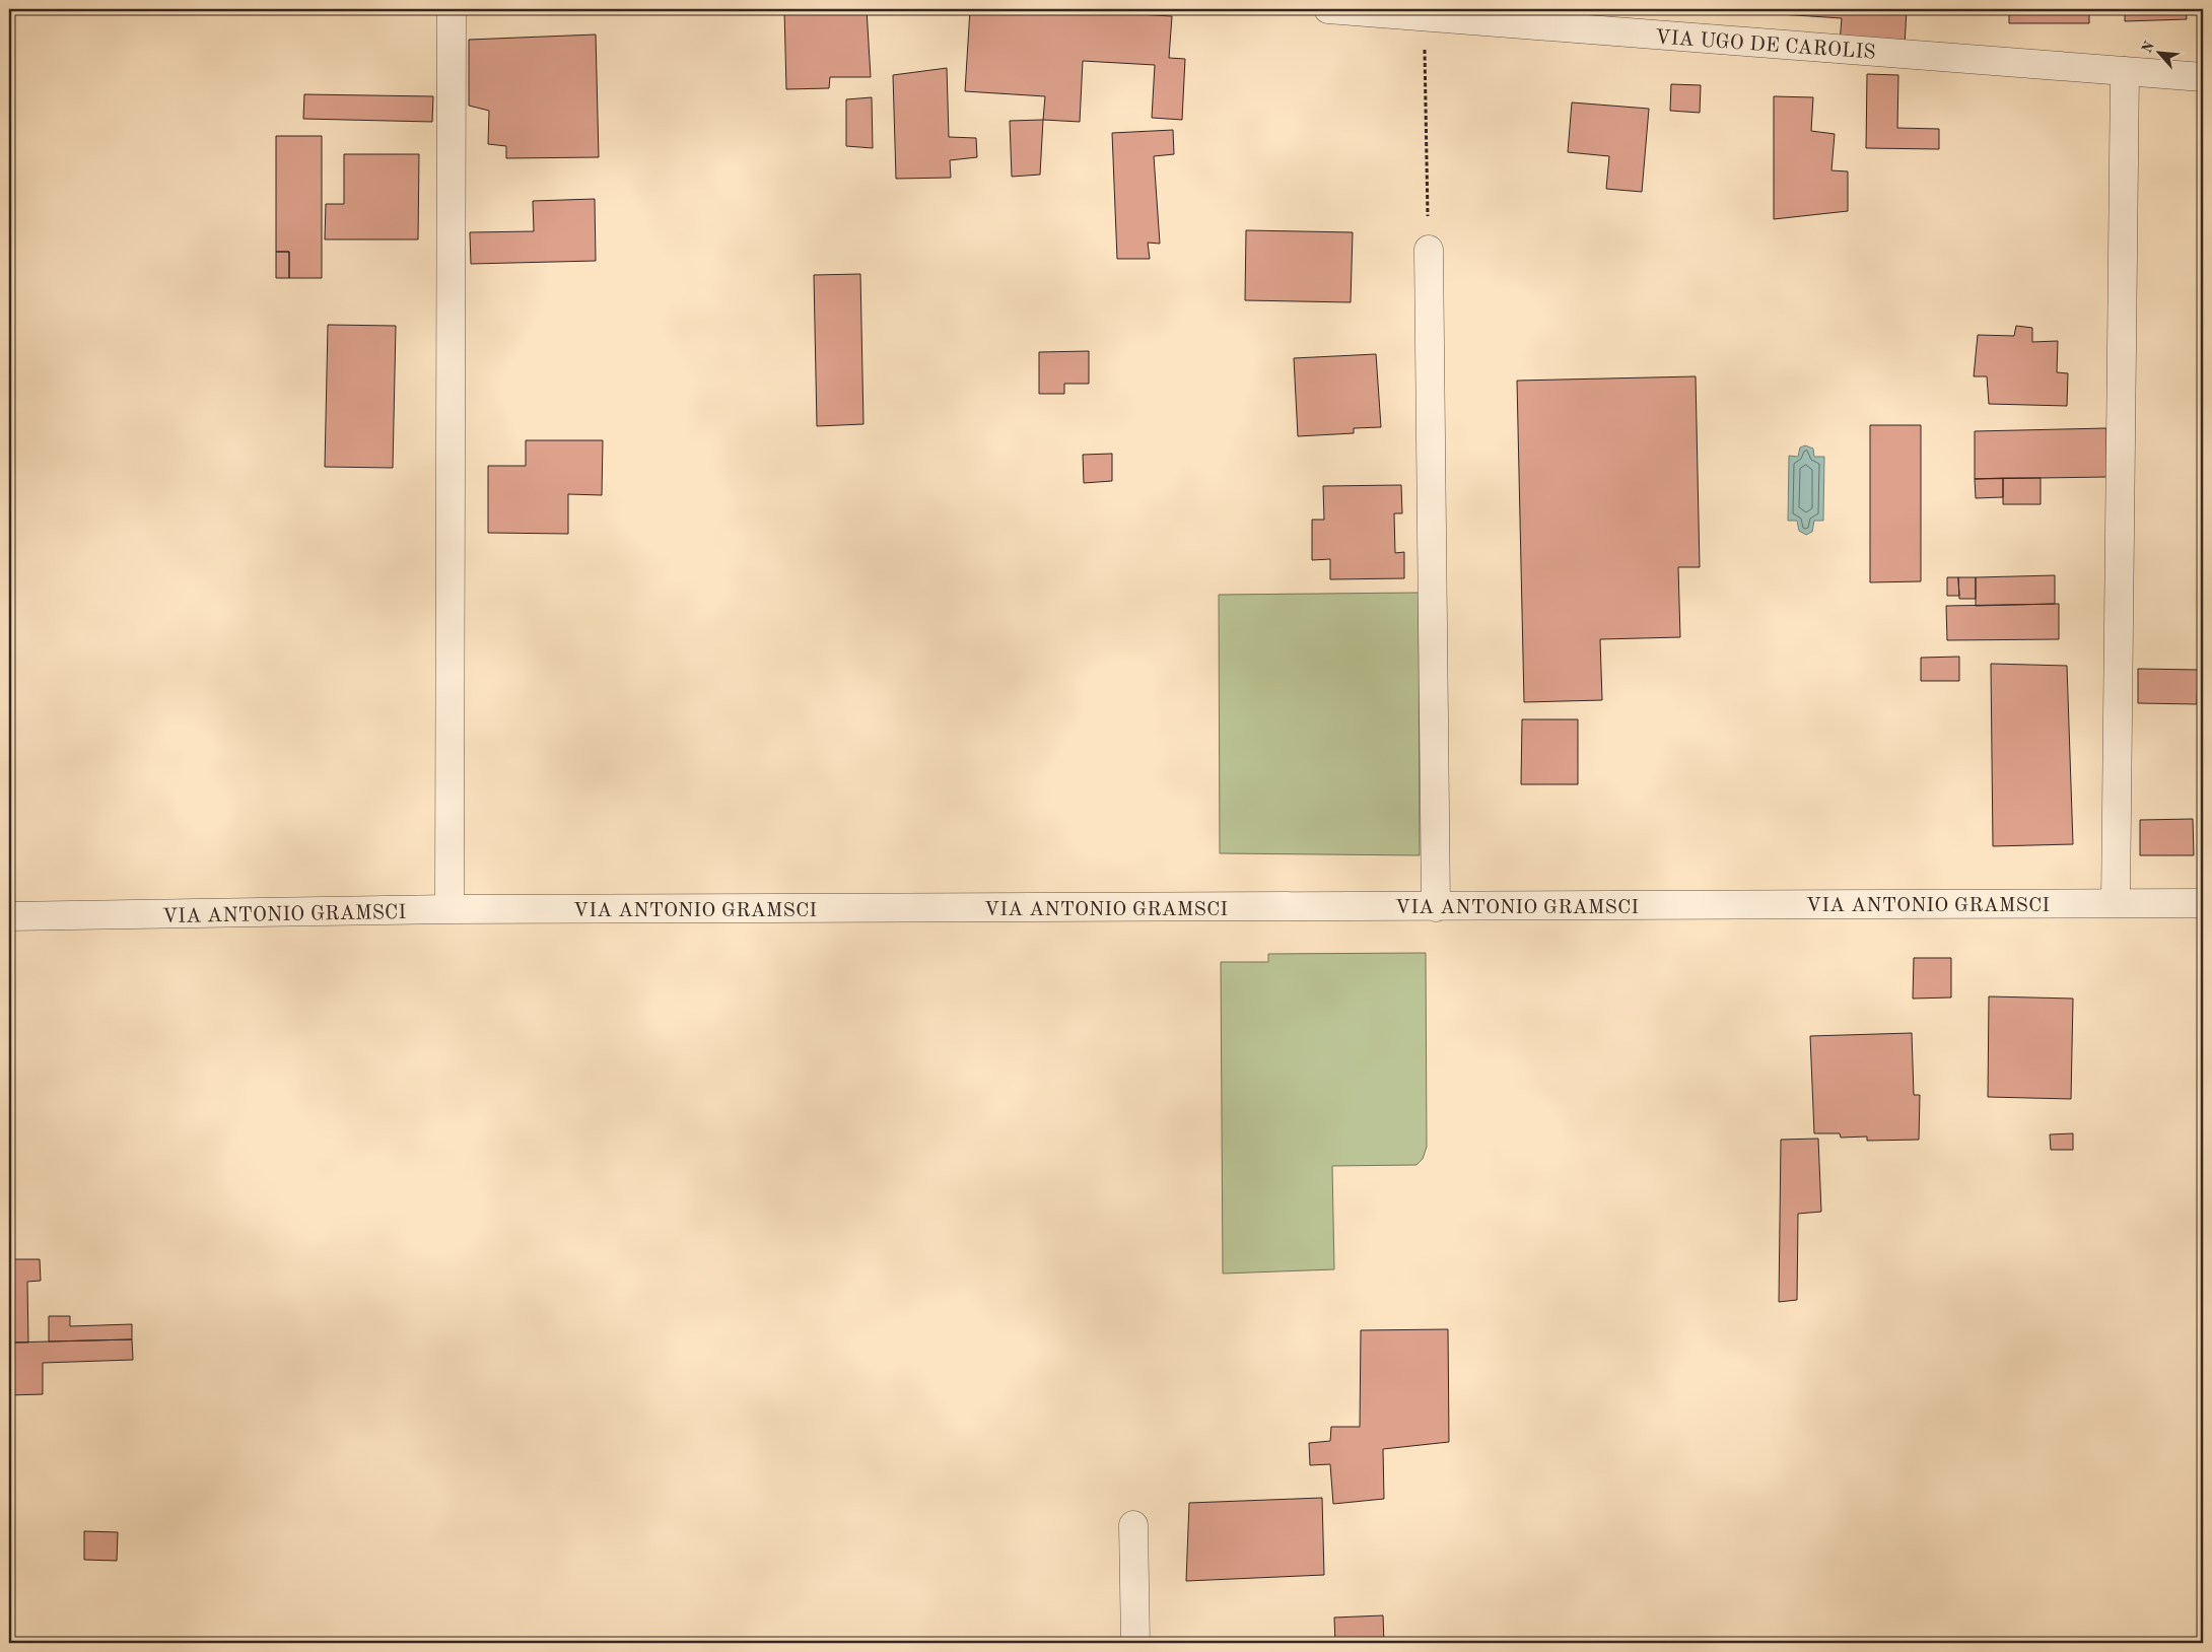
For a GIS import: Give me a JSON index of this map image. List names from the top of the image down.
{
  "streets": {
    "street": ["VIA UGO DE CAROLIS", "VIA ANTONIO GRAMSCI"]
  },
  "north": "top left"
}
